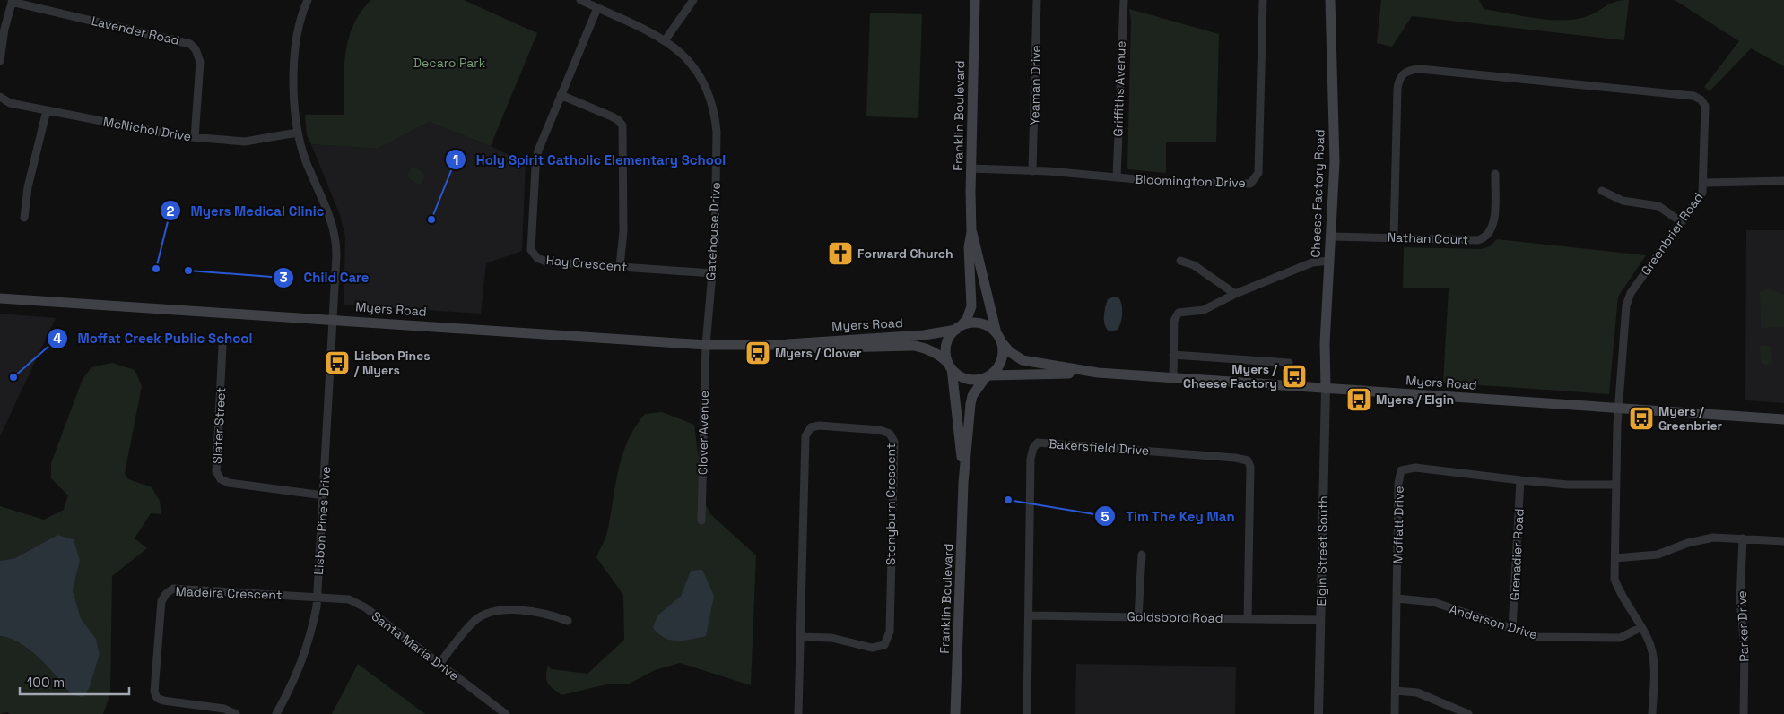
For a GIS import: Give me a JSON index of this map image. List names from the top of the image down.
{
  "streets": {
    "main road": ["Franklin Boulevard", "Cheese Factory Road", "Myers Road"],
    "street": [
      "Lavender Road",
      "Yeaman Drive",
      "Griffiths Avenue",
      "McNichol Drive",
      "Bloomington Drive",
      "Gatehouse Drive",
      "Greenbrier Road",
      "Nathan Court",
      "Hay Crescent",
      "Slater Street",
      "Clover Avenue",
      "Bakersfield Drive",
      "Stonyburn Crescent",
      "Lisbon Pines Drive",
      "Moffatt Drive",
      "Elgin Street South",
      "Grenadier Road",
      "Madeira Crescent",
      "Goldsboro Road",
      "Anderson Drive",
      "Parker Drive",
      "Santa Maria Drive"
    ]
  },
  "crossings": [
    ["Lavender Road", "McNichol Drive"],
    ["Yeaman Drive", "Bloomington Drive"],
    ["Griffiths Avenue", "Bloomington Drive"],
    ["Franklin Boulevard", "Bloomington Drive"],
    ["Franklin Boulevard", "Myers Road"],
    ["Cheese Factory Road", "Nathan Court"],
    ["Cheese Factory Road", "Myers Road"],
    ["Cheese Factory Road", "Elgin Street South"],
    ["Gatehouse Drive", "Hay Crescent"],
    ["Gatehouse Drive", "Myers Road"],
    ["Gatehouse Drive", "Clover Avenue"],
    ["Greenbrier Road", "Nathan Court"],
    ["Greenbrier Road", "Myers Road"],
    ["Greenbrier Road", "Moffatt Drive"],
    ["Greenbrier Road", "Anderson Drive"],
    ["Myers Road", "Clover Avenue"],
    ["Myers Road", "Lisbon Pines Drive"],
    ["Myers Road", "Elgin Street South"],
    ["Slater Street", "Lisbon Pines Drive"],
    ["Bakersfield Drive", "Goldsboro Road"],
    ["Lisbon Pines Drive", "Madeira Crescent"],
    ["Lisbon Pines Drive", "Santa Maria Drive"],
    ["Moffatt Drive", "Grenadier Road"],
    ["Moffatt Drive", "Anderson Drive"],
    ["Elgin Street South", "Goldsboro Road"],
    ["Grenadier Road", "Anderson Drive"],
    ["Madeira Crescent", "Santa Maria Drive"]
  ],
  "parks": ["Decaro Park"],
  "places": {
    "other": [
      "Holy Spirit Catholic Elementary School",
      "Myers Medical Clinic",
      "Child Care",
      "Moffat Creek Public School",
      "Tim The Key Man"
    ],
    "church": ["Forward Church"],
    "bus stop": [
      "Myers / Clover",
      "Lisbon Pines / Myers",
      "Myers / Cheese Factory",
      "Myers / Elgin",
      "Myers / Greenbrier"
    ]
  },
  "scale_bar": "100 m"
}
